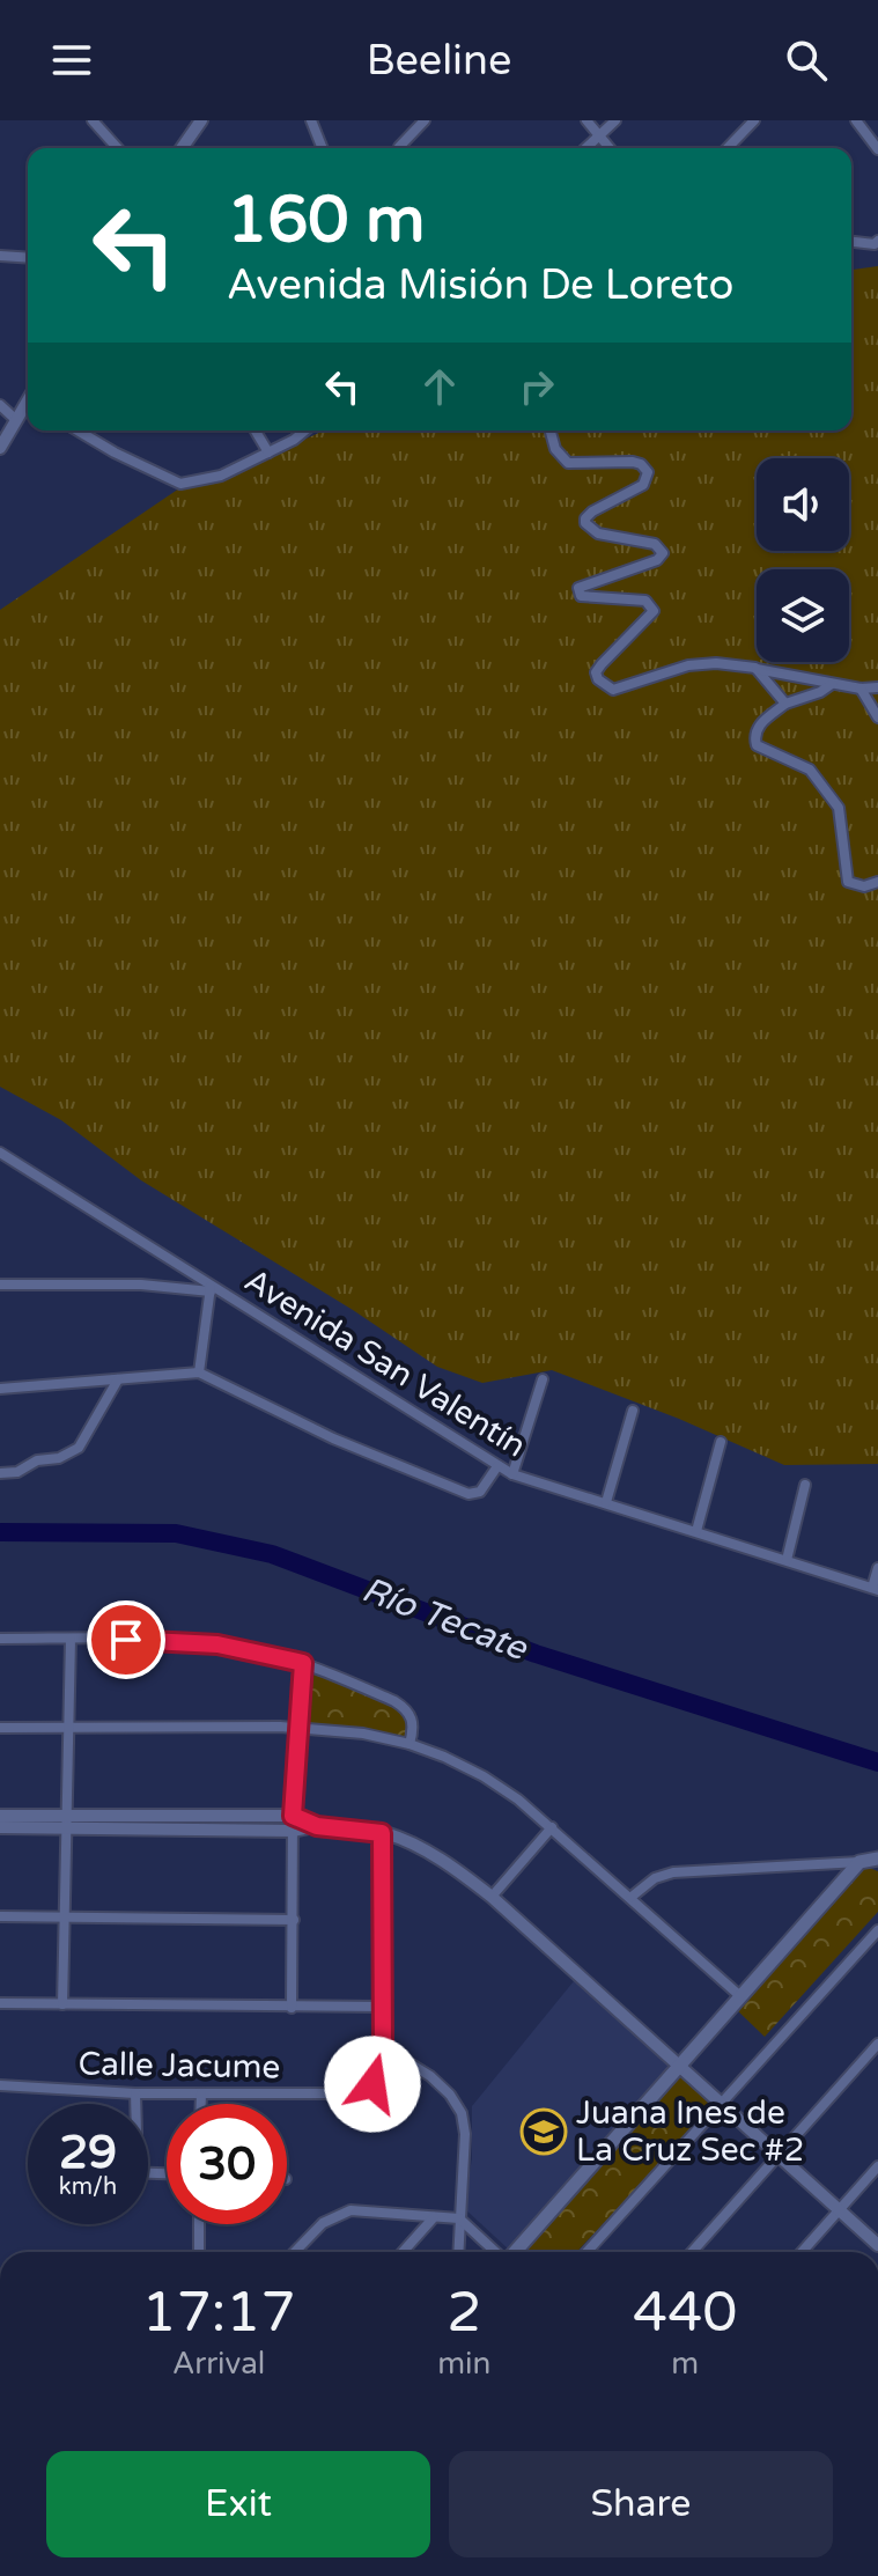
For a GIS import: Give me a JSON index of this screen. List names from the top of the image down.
{
  "streets": {
    "street": ["Avenida San Valentín", "Calle Jacume"]
  },
  "water": ["Río Tecate"],
  "places": {
    "school or university": ["Juana Ines de La Cruz Sec #2"]
  },
  "page": {
    "header": "Beeline",
    "turn": ["160 m", "Avenida Misión De Loreto"],
    "speed": "29 km/h",
    "limit": "30",
    "eta": [
      "17:17",
      "Arrival",
      "2",
      "min",
      "440",
      "m"
    ],
    "buttons": ["Exit", "Share"]
  }
}
